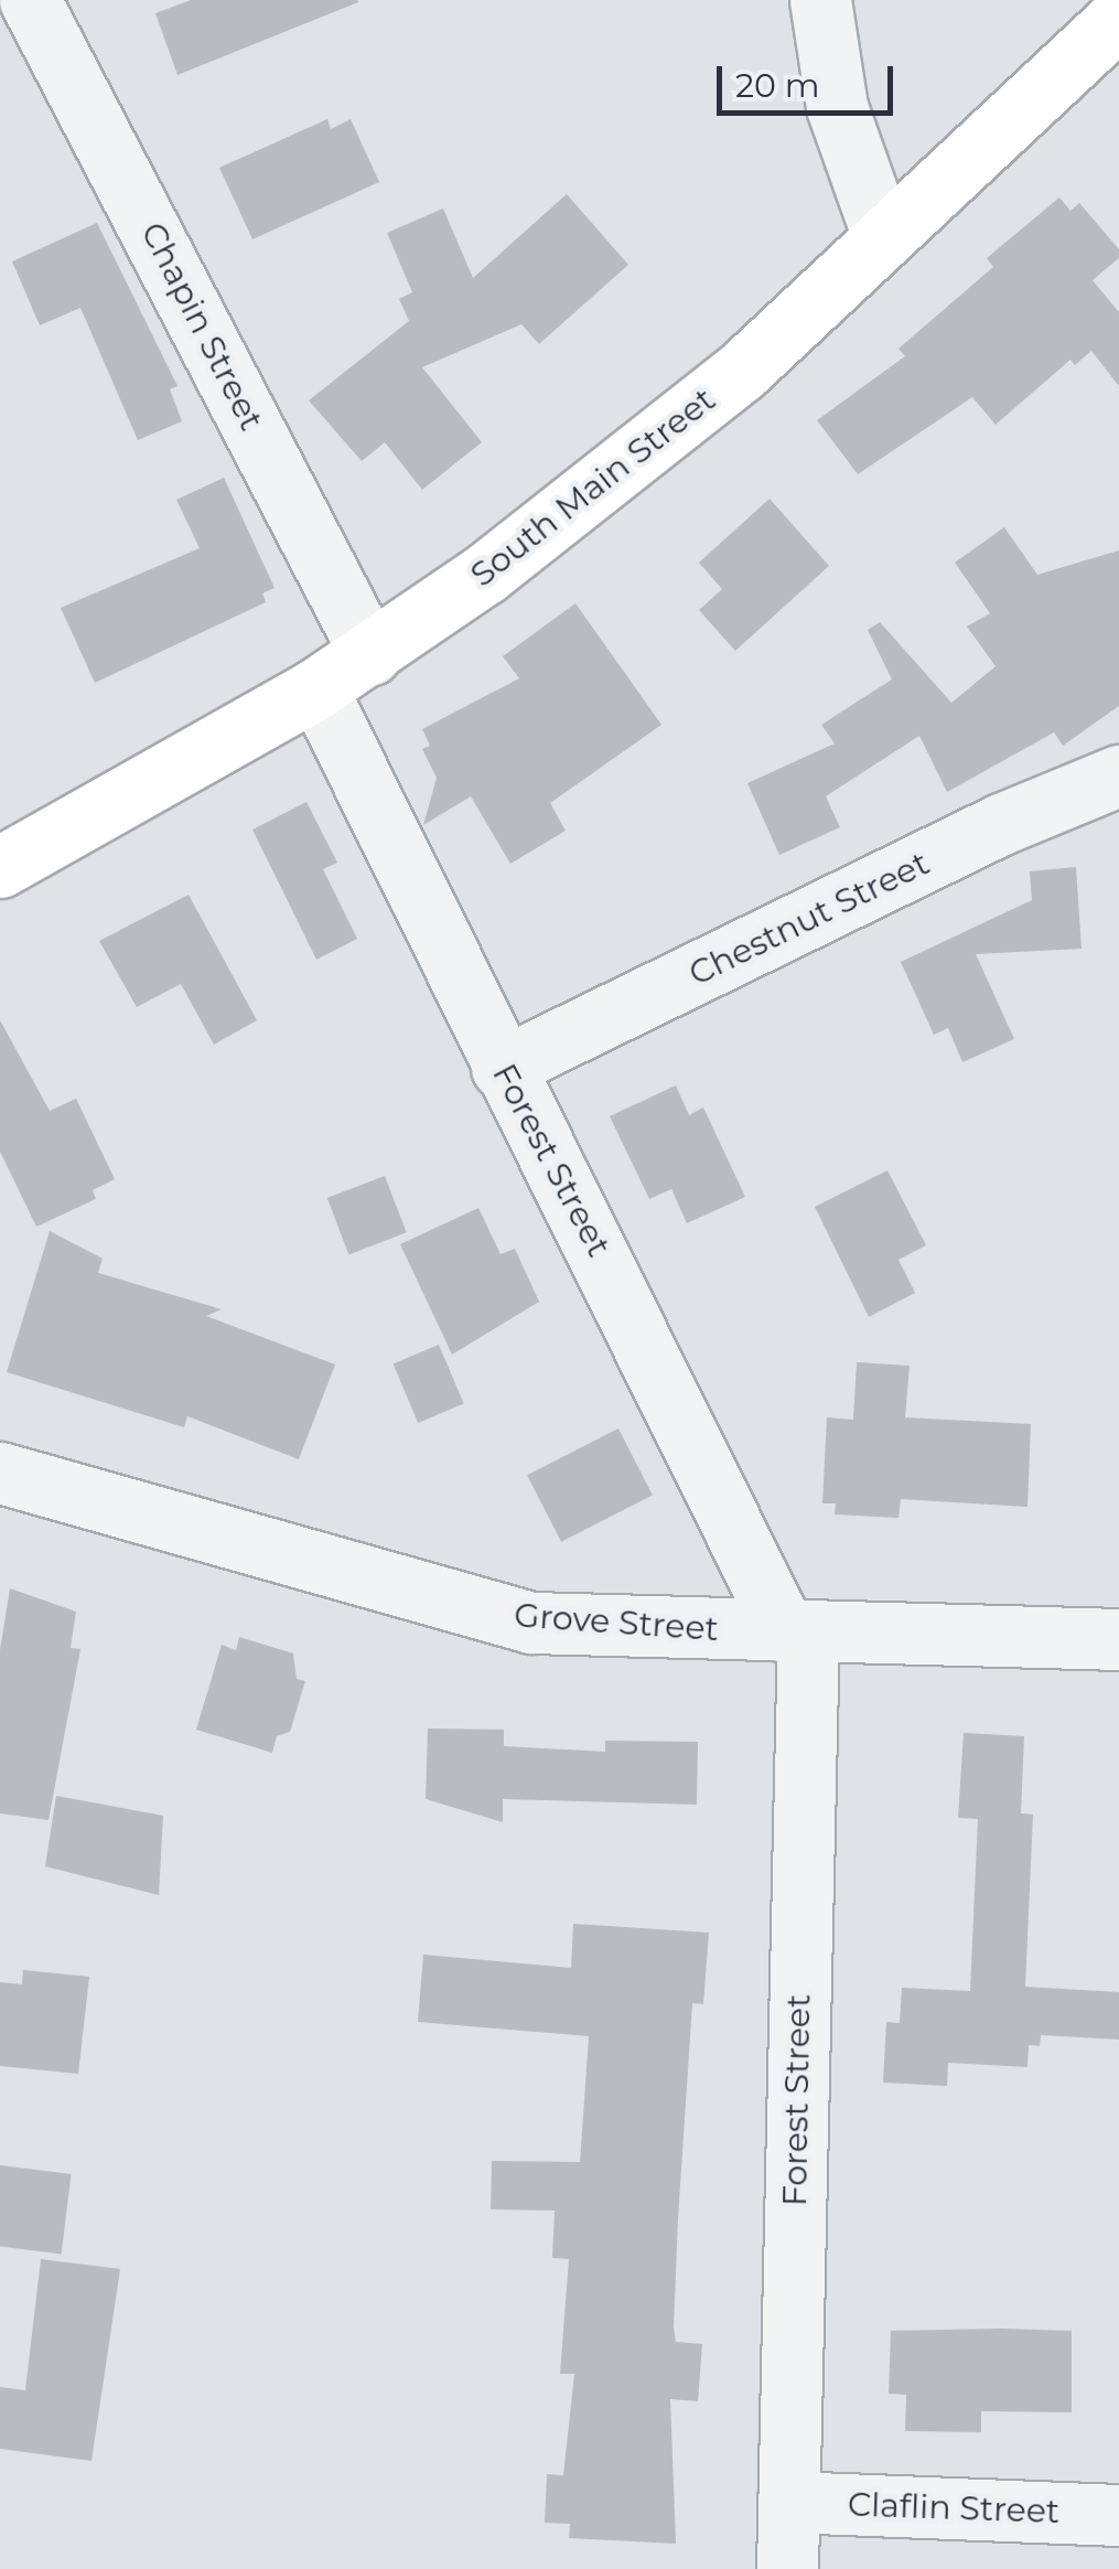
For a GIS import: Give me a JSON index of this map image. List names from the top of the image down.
{
  "streets": {
    "main road": ["South Main Street"],
    "street": [
      "Chapin Street",
      "Chestnut Street",
      "Forest Street",
      "Grove Street",
      "Claflin Street"
    ]
  },
  "crossings": [
    ["Chapin Street", "South Main Street"],
    ["South Main Street", "Forest Street"],
    ["Chestnut Street", "Forest Street"],
    ["Forest Street", "Grove Street"],
    ["Forest Street", "Claflin Street"]
  ],
  "scale_bar": "20 m"
}
